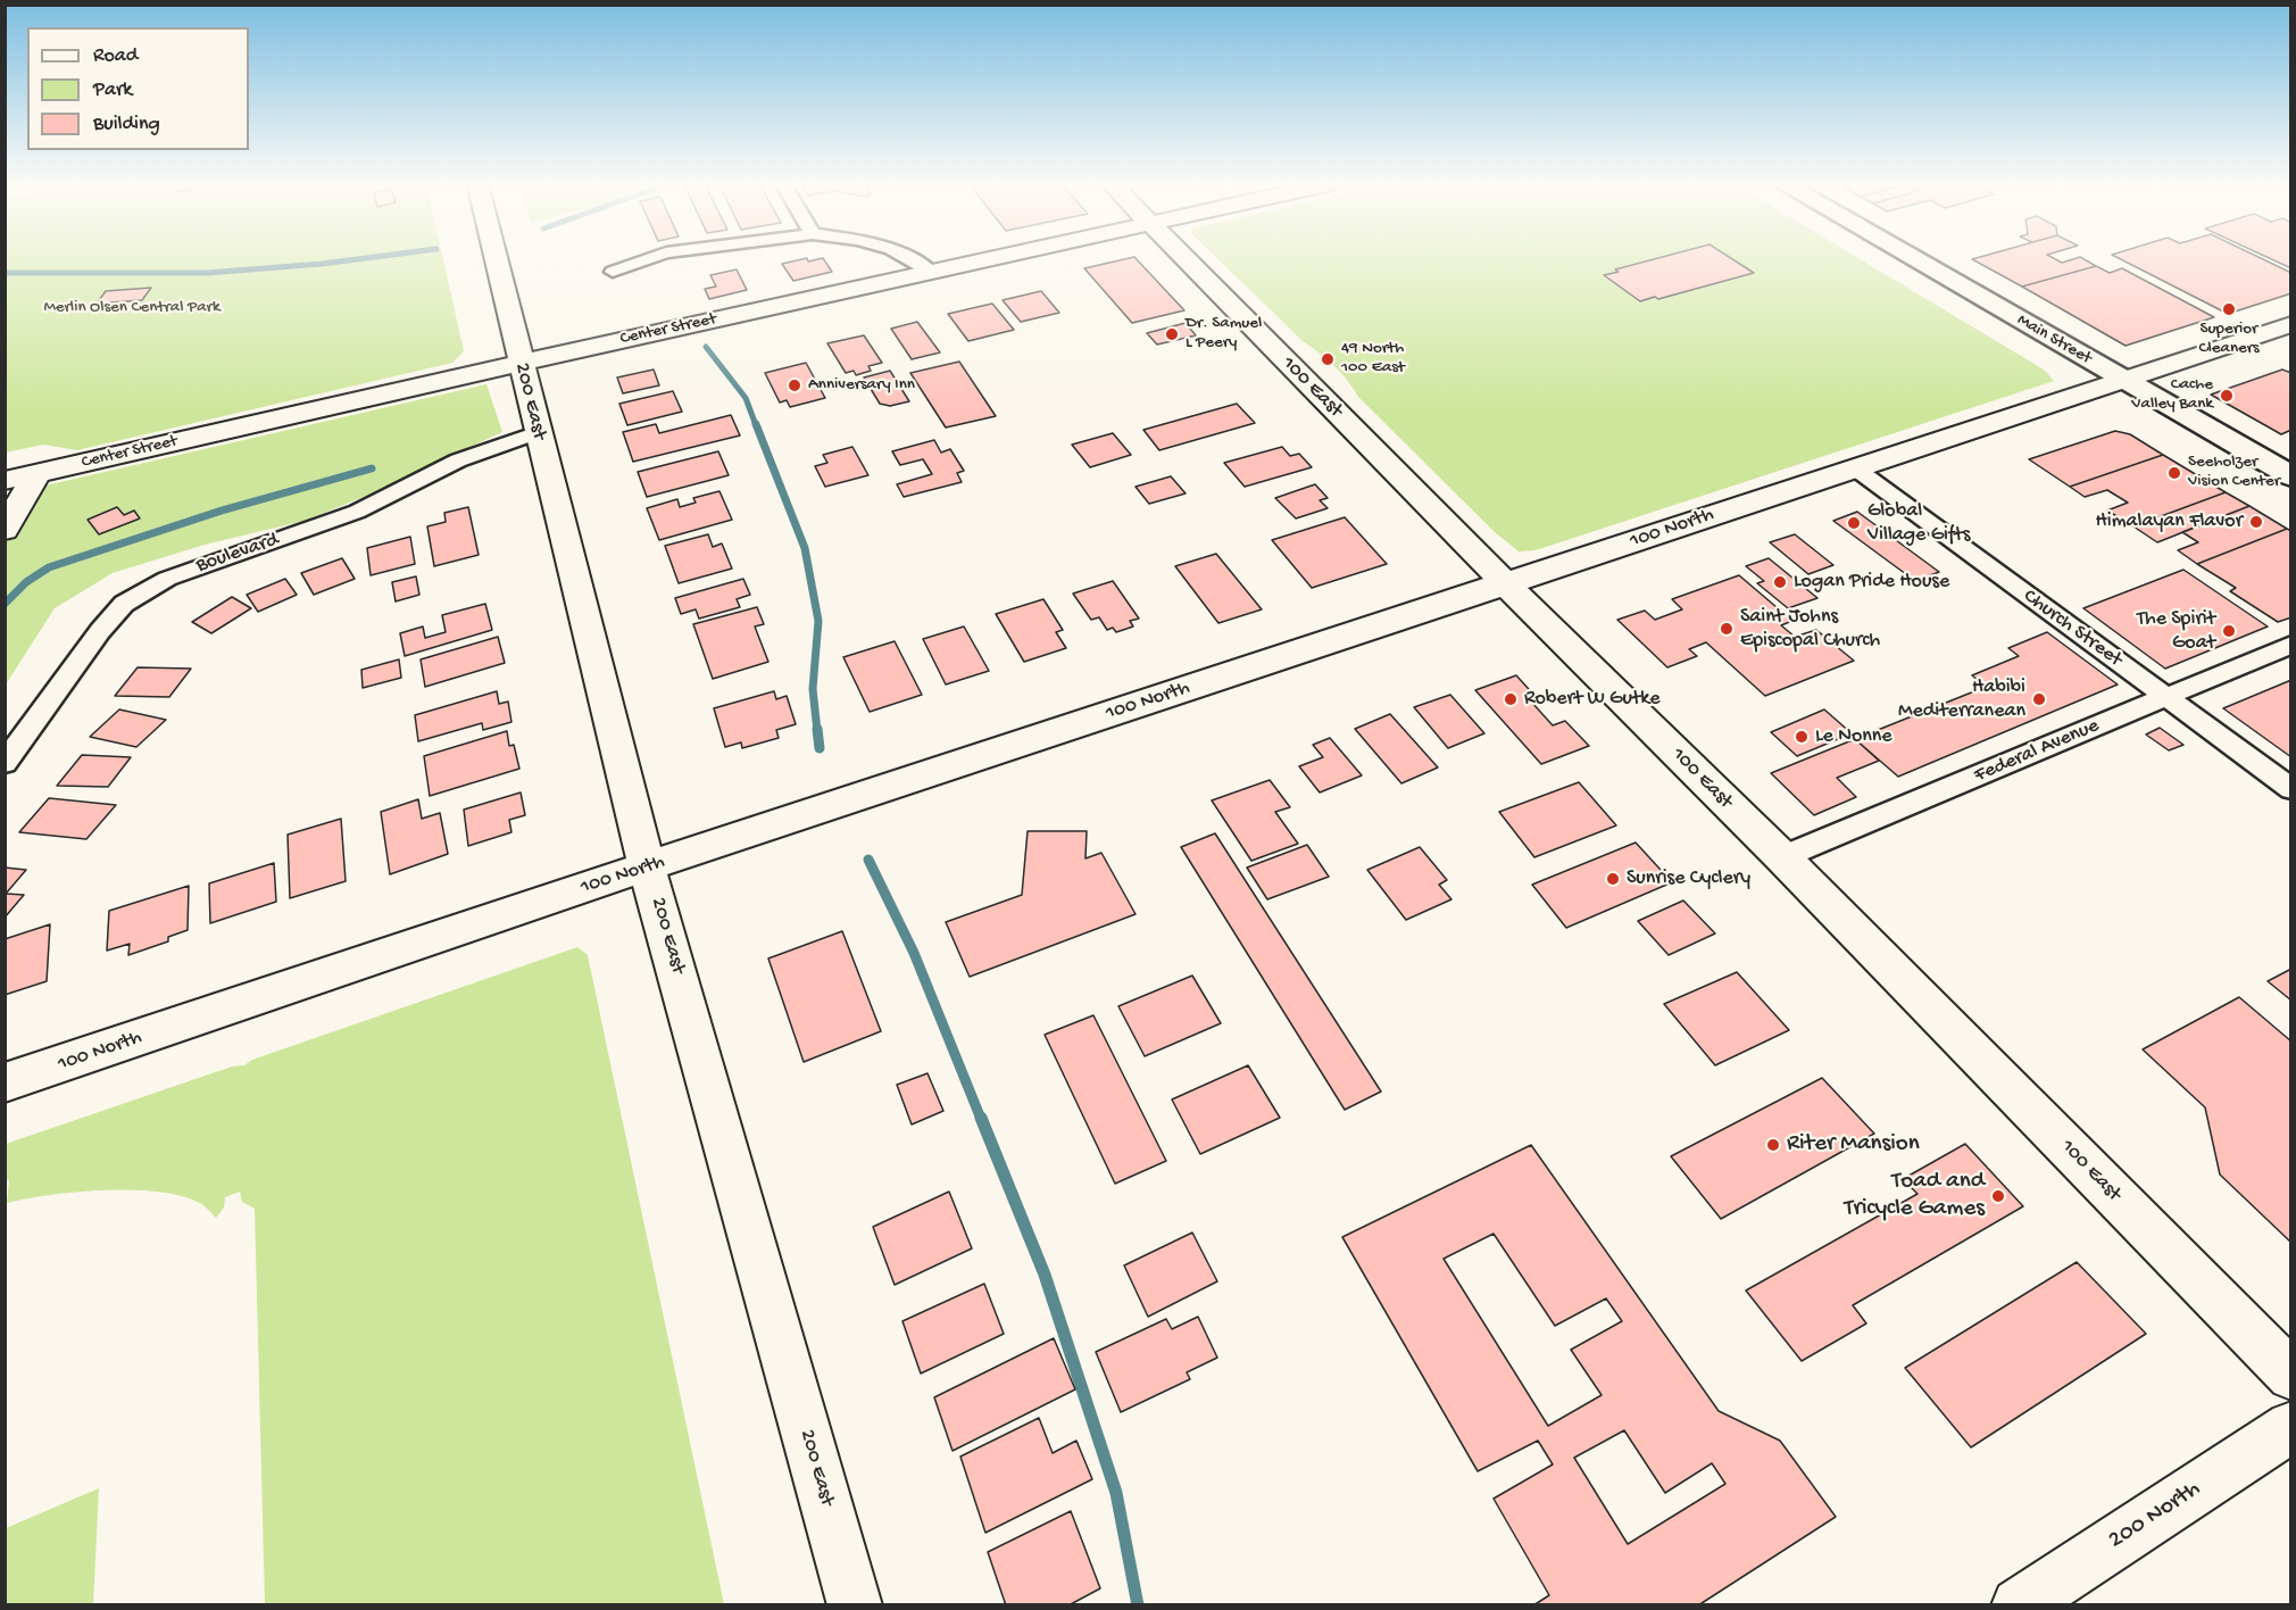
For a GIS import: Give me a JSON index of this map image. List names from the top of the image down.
{
  "streets": {
    "highway": ["Main Street"],
    "street": [
      "Center Street",
      "100 East",
      "200 East",
      "100 North",
      "Boulevard",
      "Church Street",
      "Federal Avenue",
      "200 North"
    ]
  },
  "crossings": [
    ["Center Street", "200 East"],
    ["Main Street", "100 North"],
    ["100 East", "100 North"],
    ["100 East", "Federal Avenue"],
    ["200 East", "100 North"],
    ["200 East", "Boulevard"],
    ["100 North", "Church Street"],
    ["Church Street", "Federal Avenue"]
  ],
  "parks": ["Merlin Olsen Central Park"],
  "places": [
    "Superior Cleaners",
    "Dr. Samuel L Peery",
    "49 North 100 East",
    "Anniversary Inn",
    "Cache Valley Bank",
    "Seeholzer Vision Center",
    "Himalayan Flavor",
    "Global Village Gifts",
    "Logan Pride House",
    "Saint Johns Episcopal Church",
    "The Spirit Goat",
    "Robert W Gutke",
    "Habibi Mediterranean",
    "Le Nonne",
    "Sunrise Cyclery",
    "Riter Mansion",
    "Toad and Tricycle Games"
  ],
  "legend": ["Road", "Park", "Building"]
}
